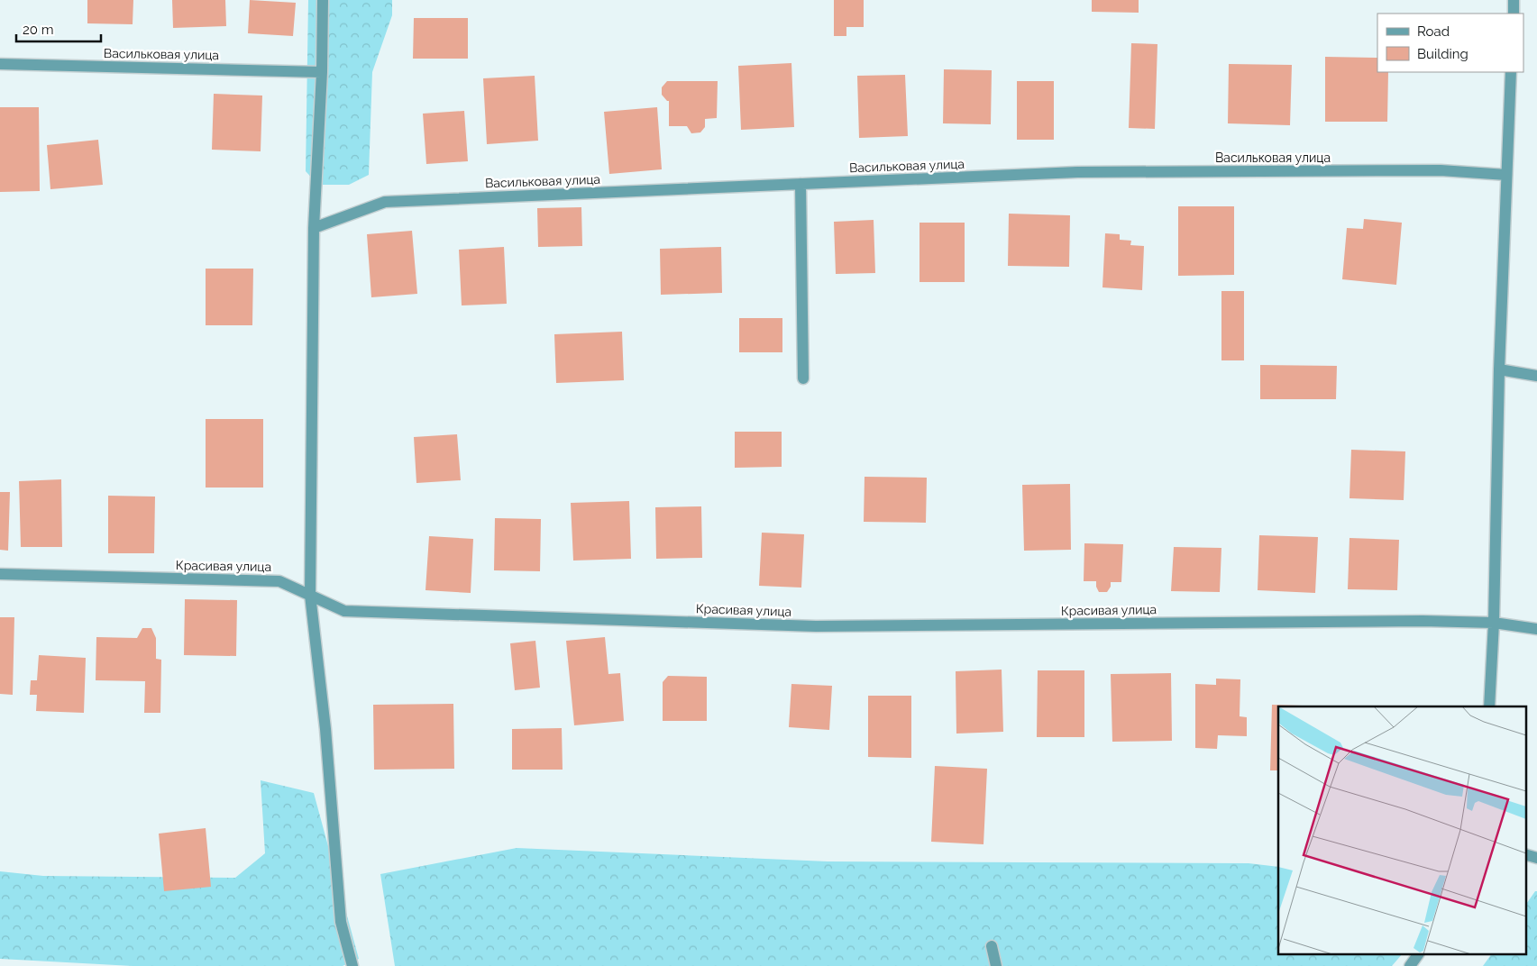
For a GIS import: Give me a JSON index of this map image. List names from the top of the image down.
{
  "streets": {
    "street": ["Васильковая улица", "Красивая улица"]
  },
  "legend": ["Road", "Building"],
  "scale_bar": "20 m"
}
